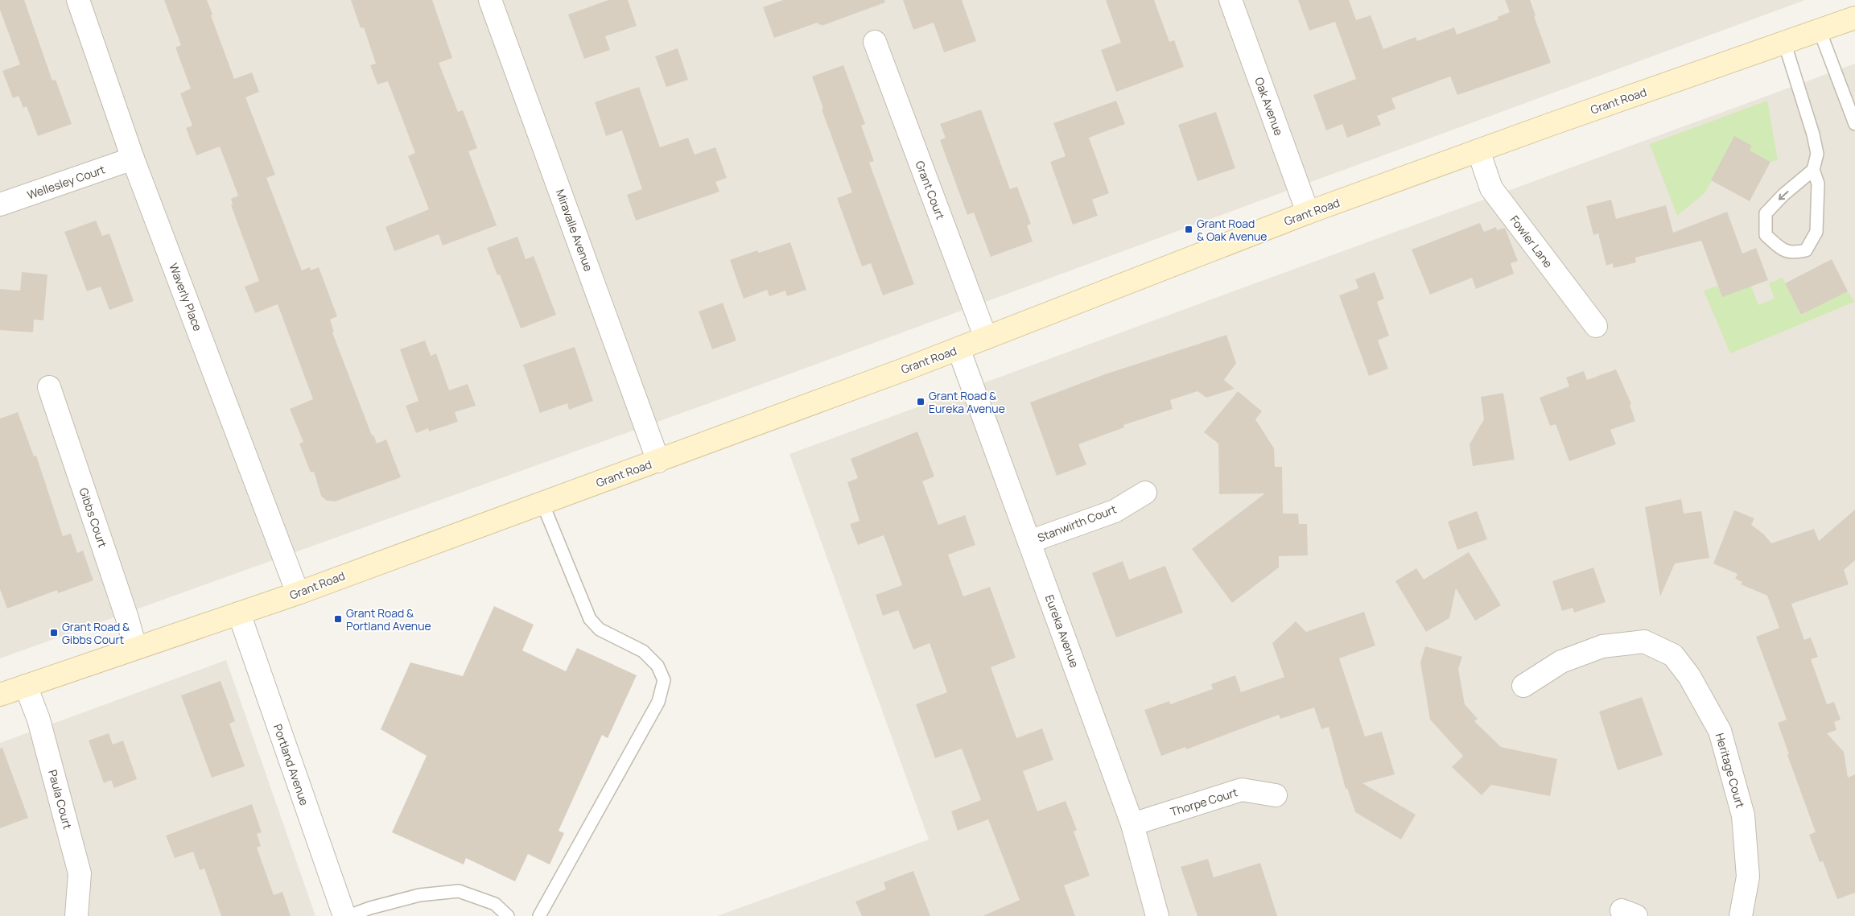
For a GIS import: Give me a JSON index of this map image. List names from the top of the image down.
{
  "streets": {
    "main road": ["Grant Road"],
    "street": [
      "Oak Avenue",
      "Wellesley Court",
      "Grant Court",
      "Miravalle Avenue",
      "Fowler Lane",
      "Waverly Place",
      "Gibbs Court",
      "Stanwirth Court",
      "Eureka Avenue",
      "Portland Avenue",
      "Heritage Court",
      "Paula Court",
      "Thorpe Court"
    ]
  },
  "crossings": [
    ["Grant Road", "Oak Avenue"],
    ["Grant Road", "Grant Court"],
    ["Grant Road", "Miravalle Avenue"],
    ["Grant Road", "Fowler Lane"],
    ["Grant Road", "Waverly Place"],
    ["Grant Road", "Gibbs Court"],
    ["Grant Road", "Eureka Avenue"],
    ["Grant Road", "Portland Avenue"],
    ["Grant Road", "Paula Court"],
    ["Wellesley Court", "Waverly Place"],
    ["Stanwirth Court", "Eureka Avenue"],
    ["Eureka Avenue", "Thorpe Court"]
  ],
  "places": {
    "transit": [
      "Grant Road & Oak Avenue",
      "Grant Road & Eureka Avenue",
      "Grant Road & Portland Avenue",
      "Grant Road & Gibbs Court"
    ]
  }
}
